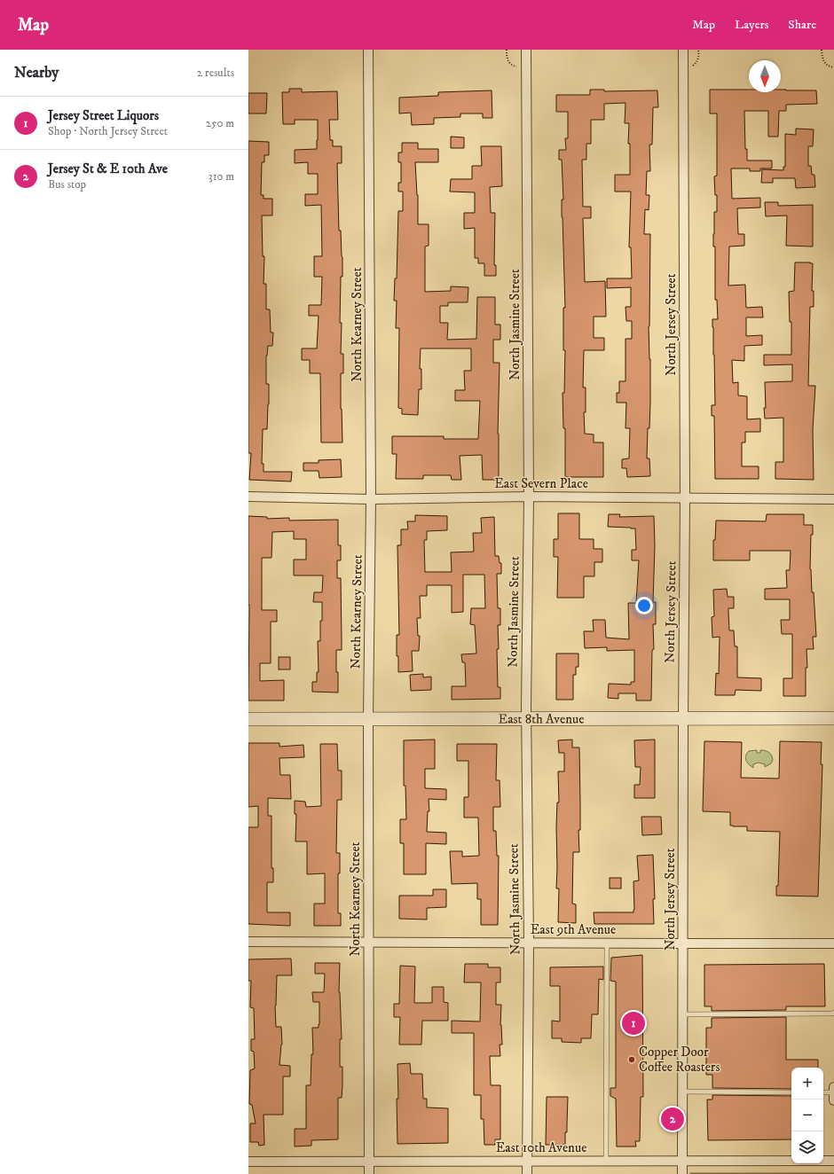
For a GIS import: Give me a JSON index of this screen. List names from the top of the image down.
{
  "streets": {
    "street": [
      "North Kearney Street",
      "North Jasmine Street",
      "North Jersey Street",
      "East Severn Place",
      "East 8th Avenue",
      "East 9th Avenue",
      "East 10th Avenue"
    ]
  },
  "crossings": [
    ["North Kearney Street", "East Severn Place"],
    ["North Kearney Street", "East 8th Avenue"],
    ["North Kearney Street", "East 9th Avenue"],
    ["North Kearney Street", "East 10th Avenue"],
    ["North Jasmine Street", "East Severn Place"],
    ["North Jasmine Street", "East 8th Avenue"],
    ["North Jasmine Street", "East 9th Avenue"],
    ["North Jasmine Street", "East 10th Avenue"],
    ["North Jersey Street", "East Severn Place"],
    ["North Jersey Street", "East 8th Avenue"],
    ["North Jersey Street", "East 9th Avenue"],
    ["North Jersey Street", "East 10th Avenue"]
  ],
  "places": ["Copper Door Coffee Roasters"],
  "north": "bottom",
  "page": {
    "header": "Map",
    "nav": ["Map", "Layers", "Share"],
    "heading": ["Nearby", "2 results"],
    "list": [
      {
        "mark": "1",
        "name": "Jersey Street Liquors",
        "note": "Shop · North Jersey Street",
        "value": "250 m"
      },
      {
        "mark": "2",
        "name": "Jersey St & E 10th Ave",
        "note": "Bus stop",
        "value": "310 m"
      }
    ],
    "pins": ["1", "2"],
    "map_buttons": ["+", "−"]
  }
}
